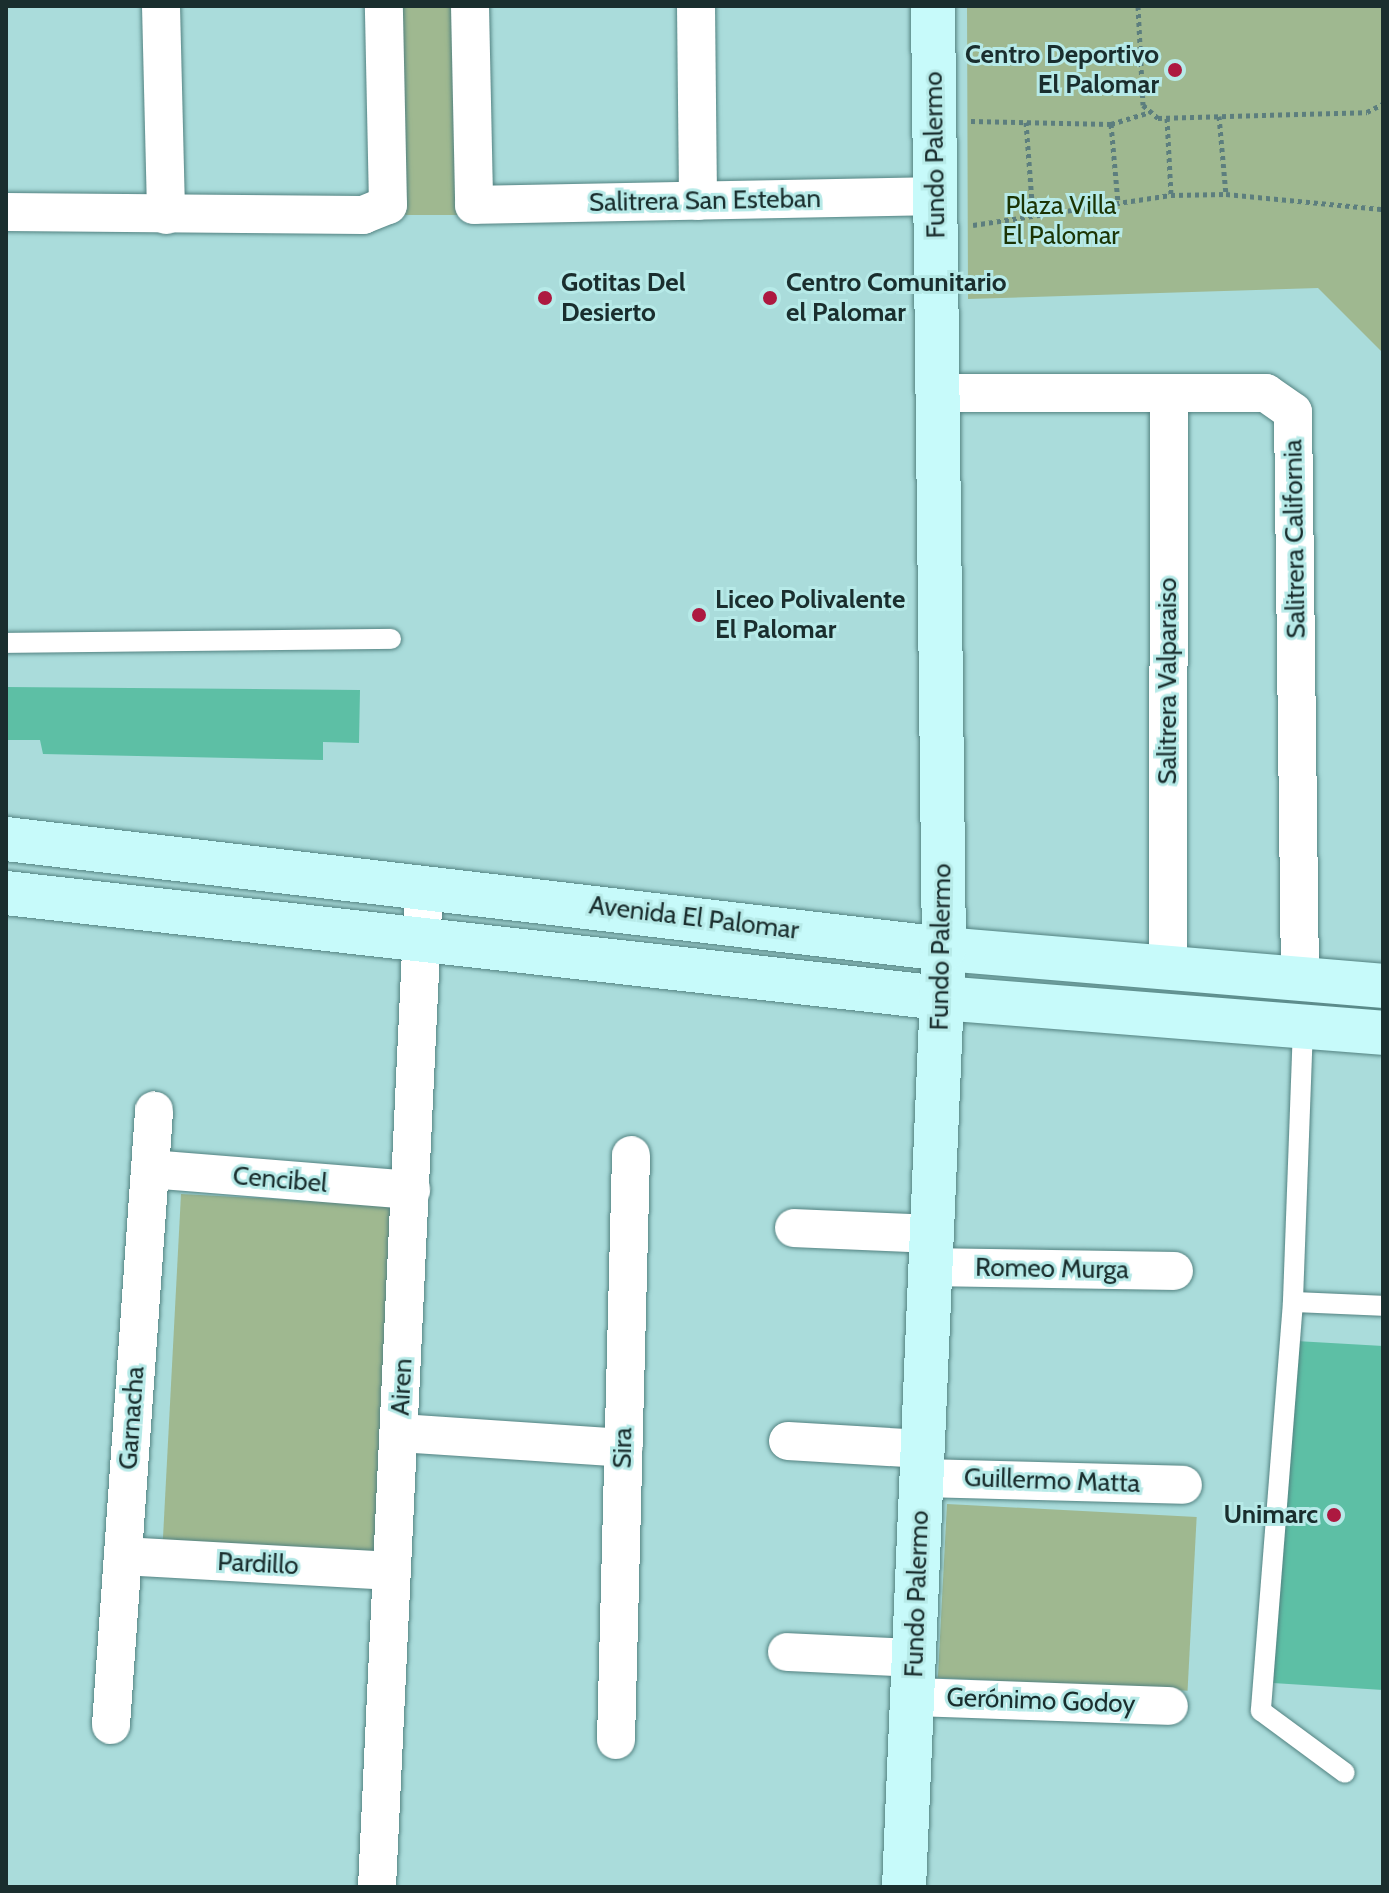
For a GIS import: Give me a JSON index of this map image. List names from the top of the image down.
{
  "streets": {
    "street": [
      "Fundo Palermo",
      "Salitrera San Esteban",
      "Salitrera California",
      "Salitrera Valparaiso",
      "Avenida El Palomar",
      "Cencibel",
      "Romeo Murga",
      "Airen",
      "Garnacha",
      "Sira",
      "Guillermo Matta",
      "Pardillo",
      "Gerónimo Godoy"
    ]
  },
  "crossings": [
    ["Fundo Palermo", "Salitrera San Esteban"],
    ["Fundo Palermo", "Salitrera California"],
    ["Fundo Palermo", "Avenida El Palomar"],
    ["Fundo Palermo", "Romeo Murga"],
    ["Fundo Palermo", "Guillermo Matta"],
    ["Fundo Palermo", "Gerónimo Godoy"],
    ["Salitrera California", "Salitrera Valparaiso"],
    ["Salitrera California", "Avenida El Palomar"],
    ["Salitrera Valparaiso", "Avenida El Palomar"],
    ["Avenida El Palomar", "Airen"],
    ["Cencibel", "Airen"],
    ["Cencibel", "Garnacha"],
    ["Airen", "Pardillo"],
    ["Garnacha", "Pardillo"]
  ],
  "parks": ["Plaza Villa El Palomar"],
  "places": [
    "Centro Deportivo El Palomar",
    "Gotitas Del Desierto",
    "Centro Comunitario el Palomar",
    "Liceo Polivalente El Palomar",
    "Unimarc"
  ]
}
